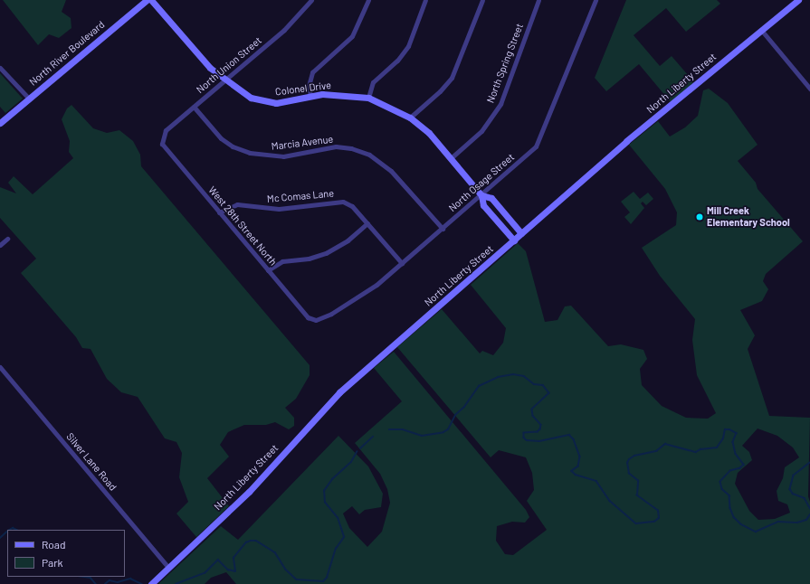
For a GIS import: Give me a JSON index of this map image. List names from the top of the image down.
{
  "streets": {
    "main road": ["North River Boulevard", "North Liberty Street", "Colonel Drive"],
    "street": [
      "North Spring Street",
      "North Union Street",
      "Marcia Avenue",
      "North Osage Street",
      "Mc Comas Lane",
      "West 28th Street North",
      "Silver Lane Road"
    ]
  },
  "crossings": [
    ["North Spring Street", "Colonel Drive"],
    ["North Union Street", "Colonel Drive"],
    ["North Union Street", "Marcia Avenue"],
    ["North Union Street", "West 28th Street North"],
    ["North Liberty Street", "Colonel Drive"],
    ["North Liberty Street", "Silver Lane Road"],
    ["Colonel Drive", "North Osage Street"],
    ["Marcia Avenue", "North Osage Street"],
    ["North Osage Street", "Mc Comas Lane"],
    ["North Osage Street", "West 28th Street North"],
    ["Mc Comas Lane", "West 28th Street North"]
  ],
  "places": ["Mill Creek Elementary School"],
  "legend": ["Road", "Park"]
}
